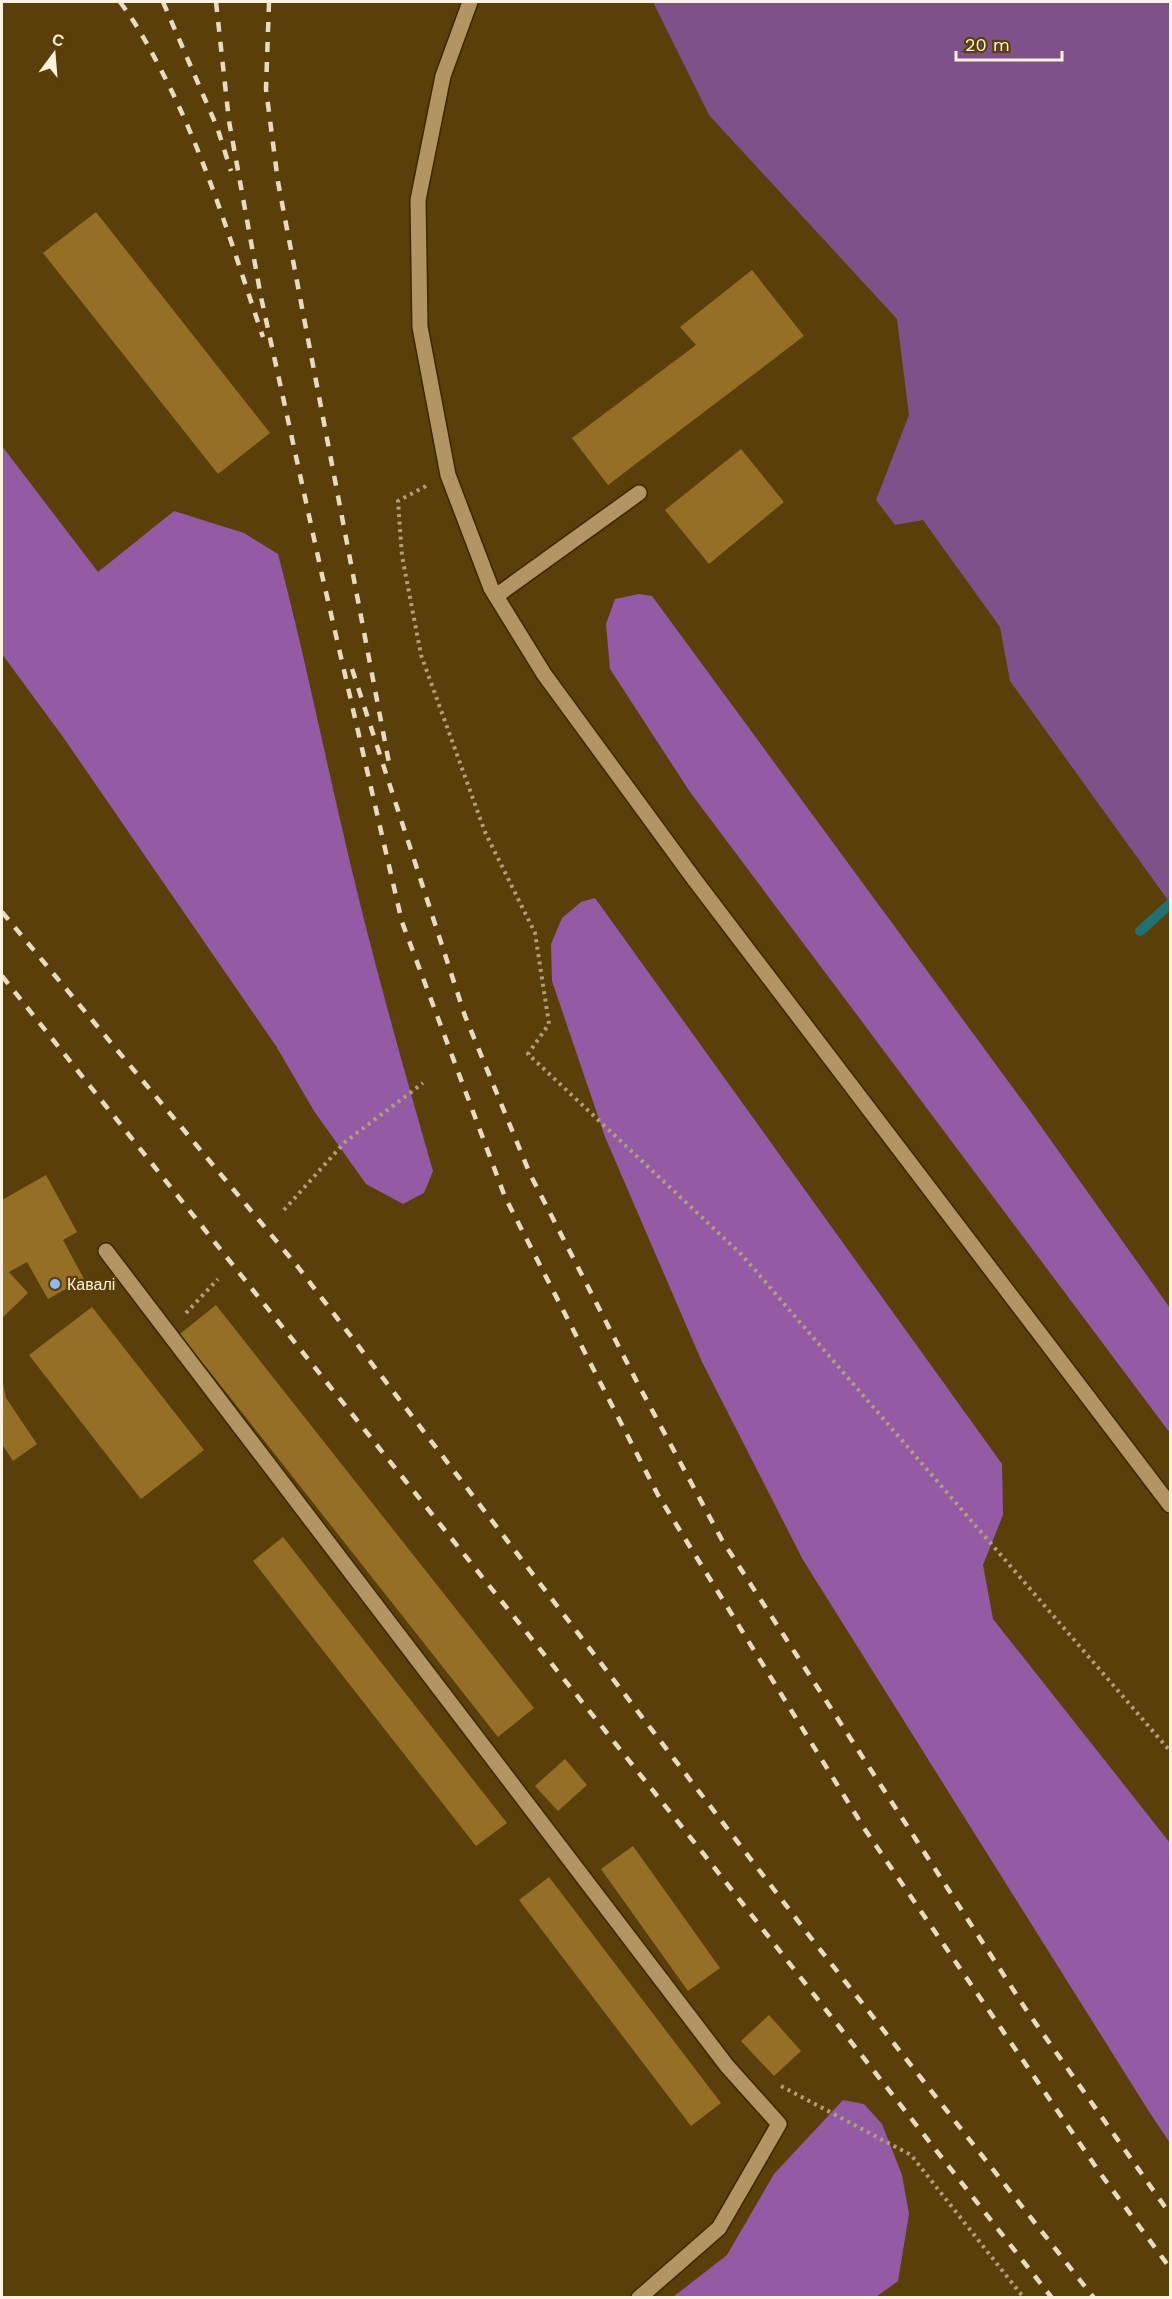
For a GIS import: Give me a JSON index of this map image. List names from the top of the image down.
{
  "places": ["Кавалі"],
  "scale_bar": "20 m",
  "north": "top"
}
